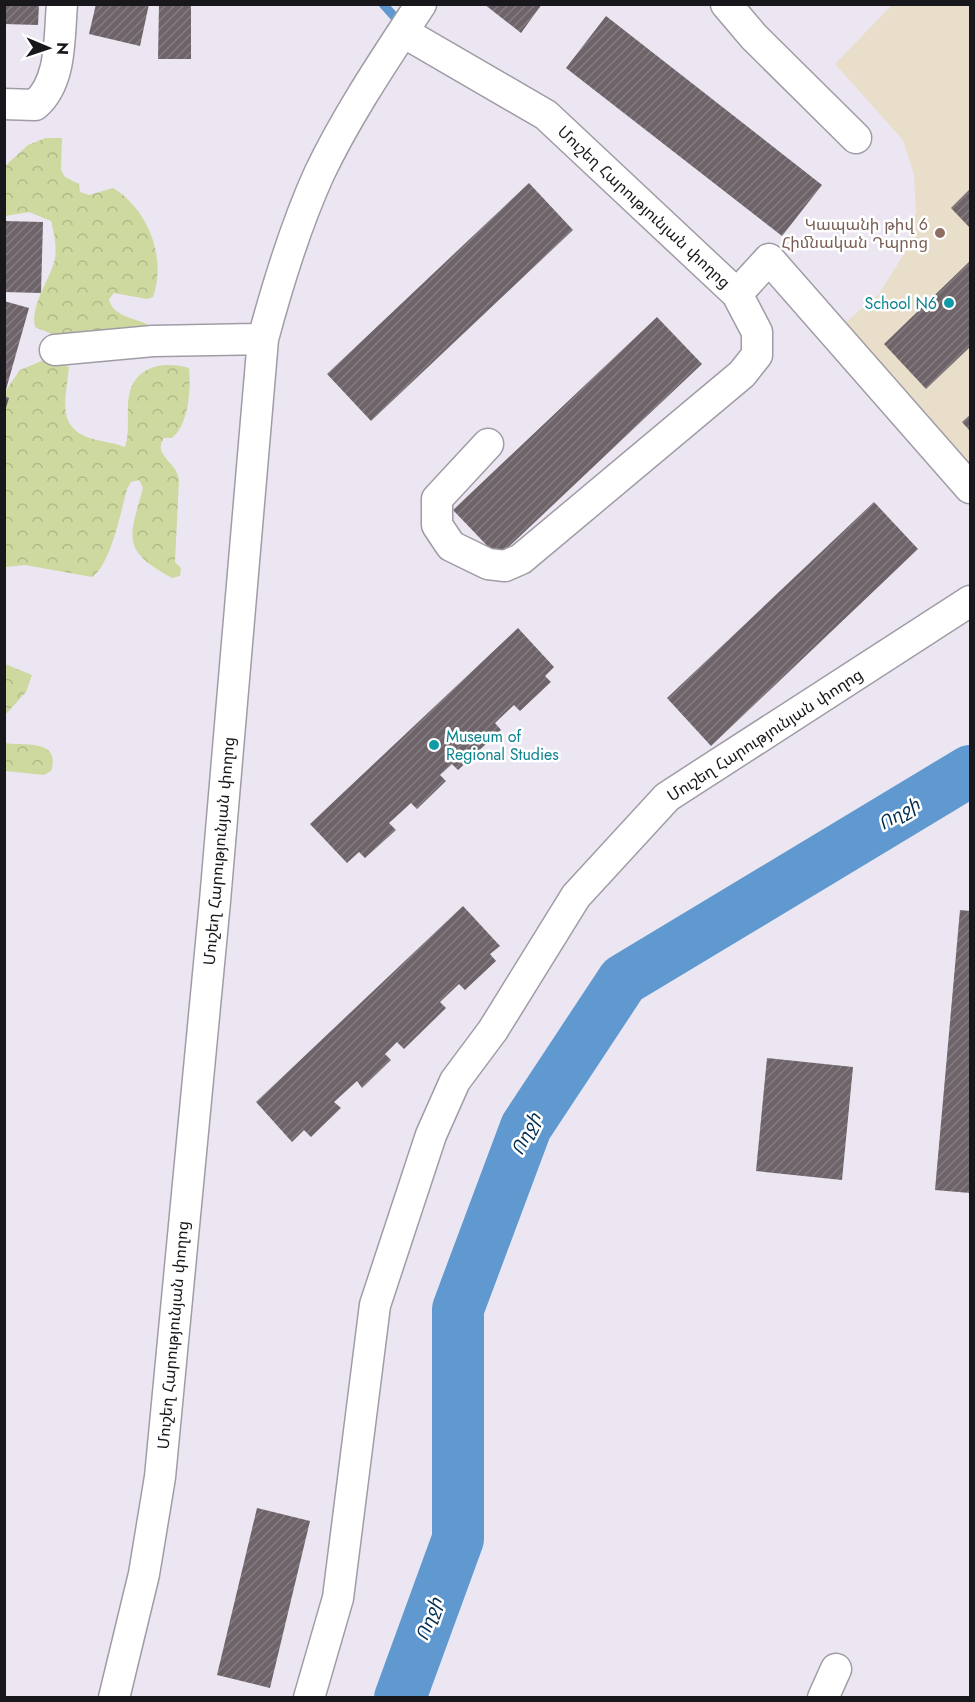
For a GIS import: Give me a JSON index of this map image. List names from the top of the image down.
{
  "streets": {
    "street": ["Մուշեղ Հարությունյան փողոց"]
  },
  "water": ["Ողջի"],
  "places": ["Կապանի թիվ 6 Հիմնական Դպրոց", "School N6", "Museum of Regional Studies"],
  "north": "right"
}
